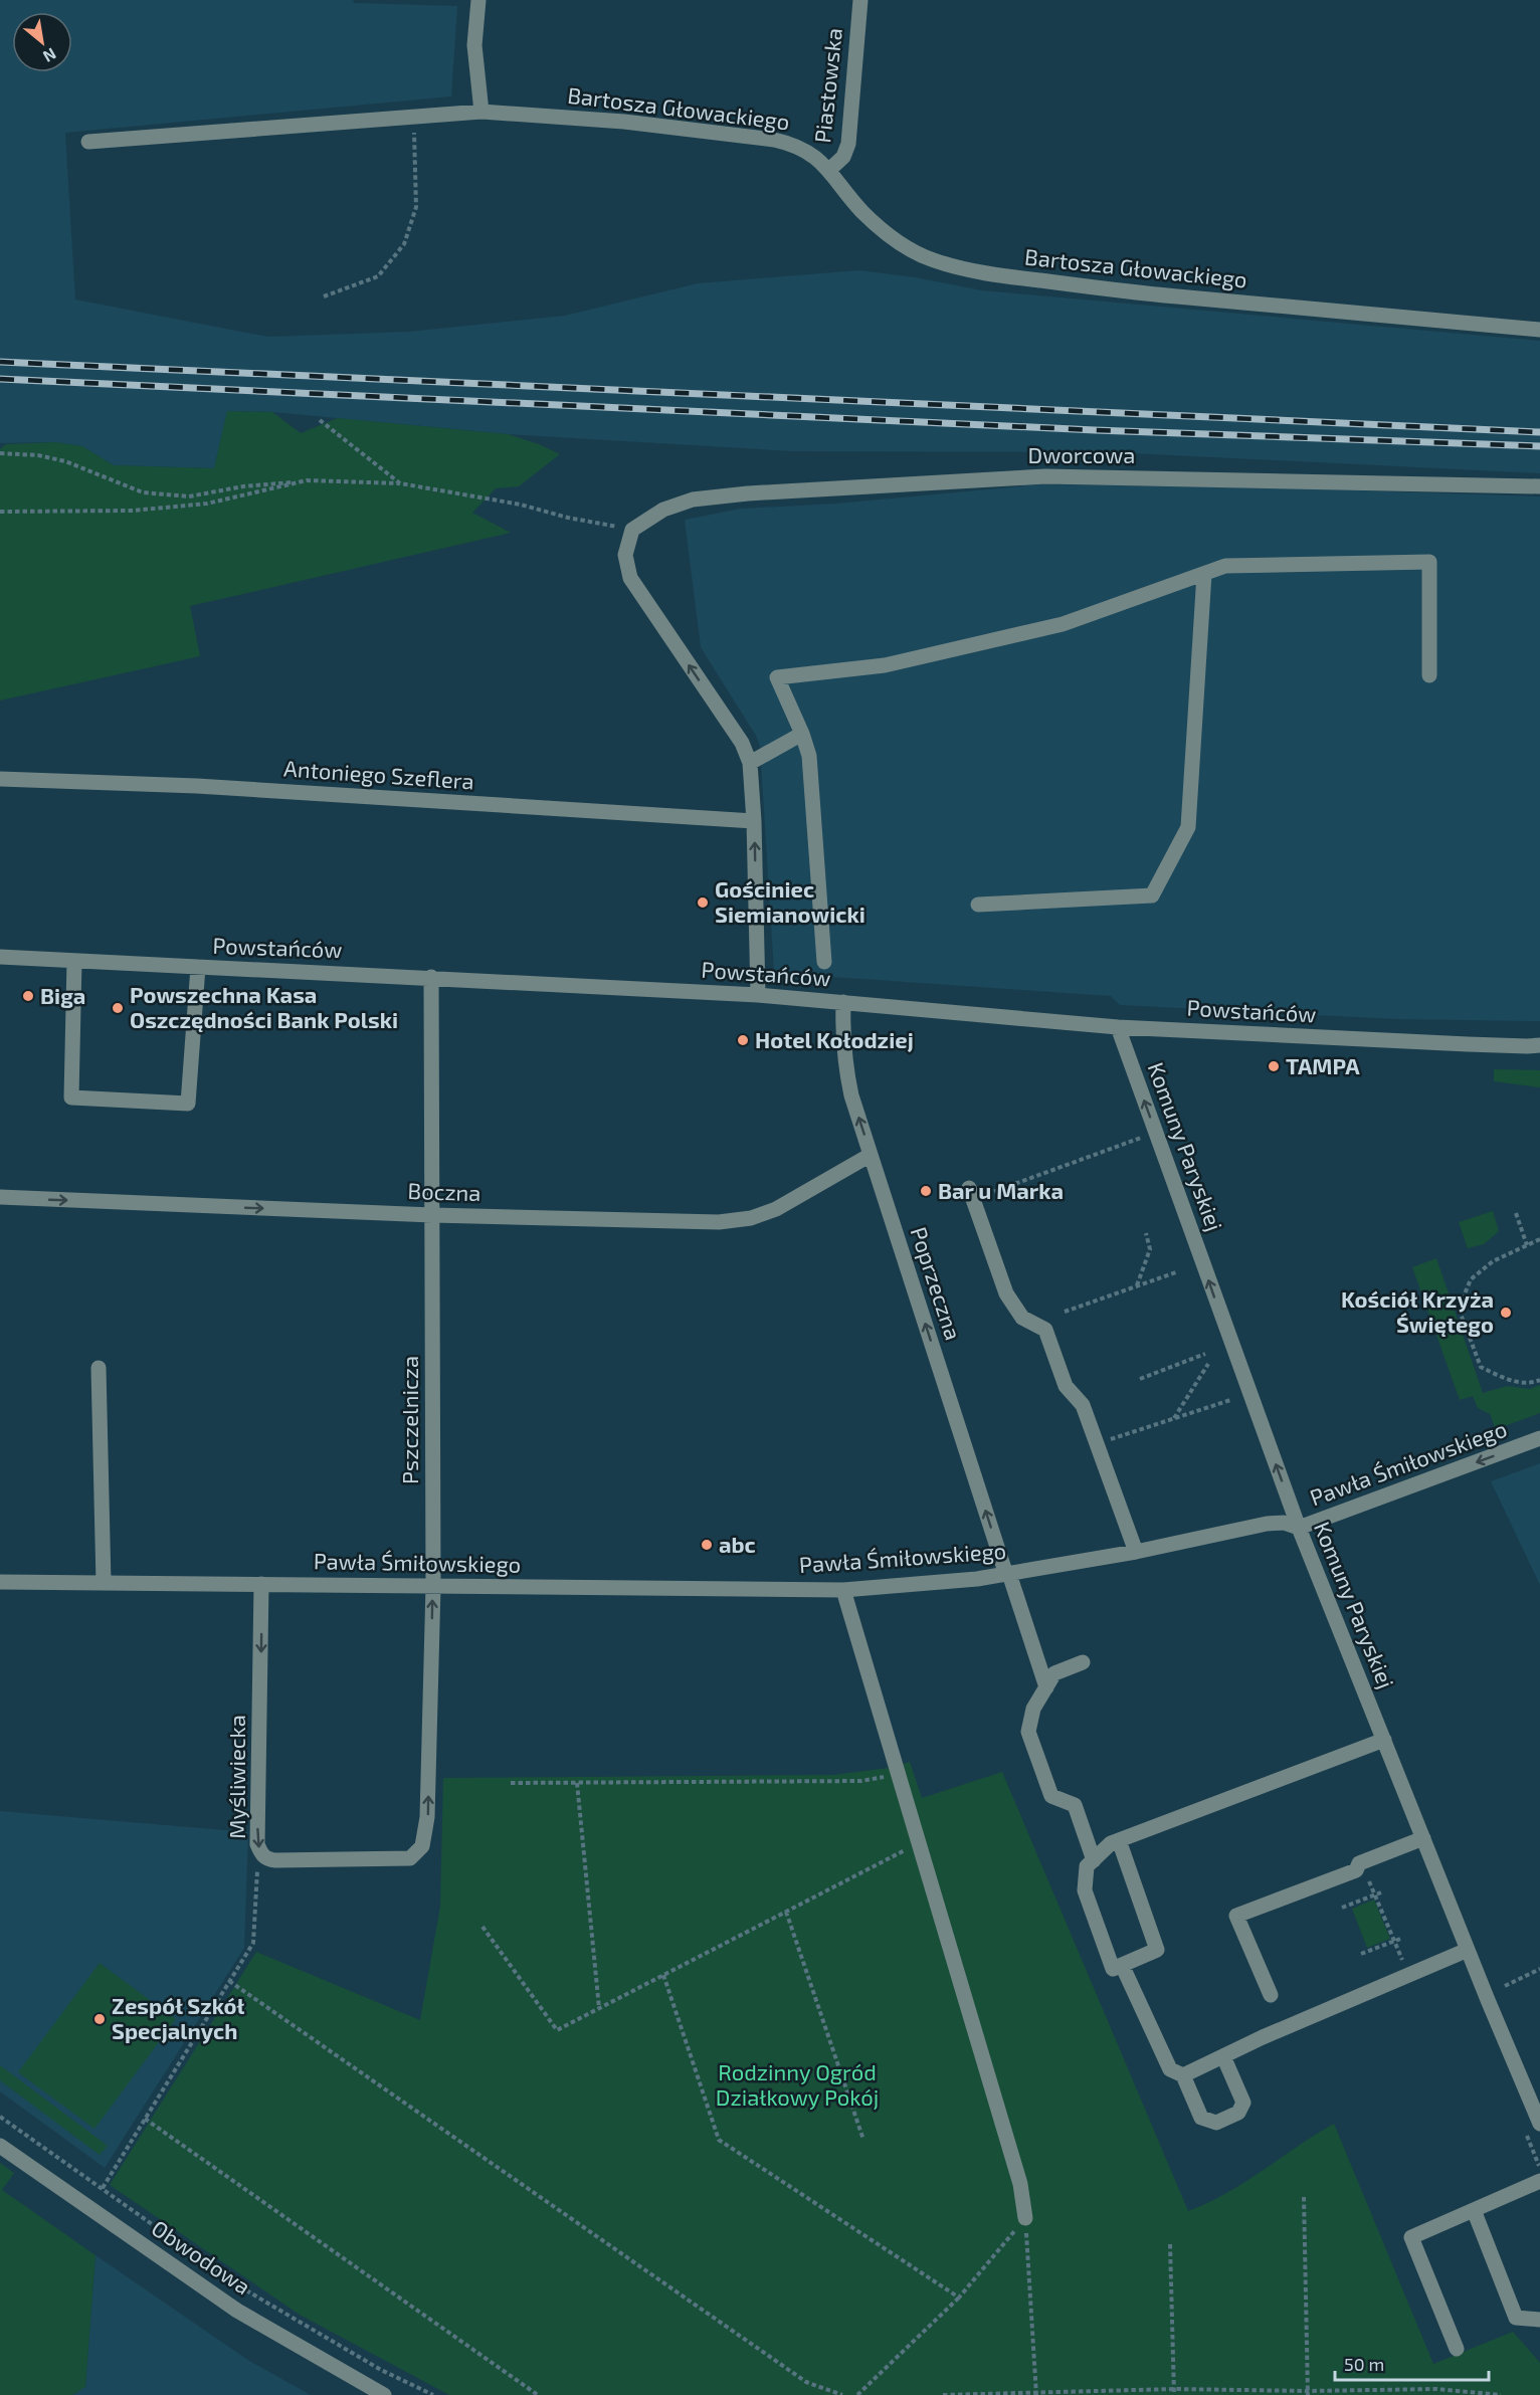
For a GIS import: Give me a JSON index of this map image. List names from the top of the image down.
{
  "streets": {
    "street": [
      "Piastowska",
      "Bartosza Głowackiego",
      "Dworcowa",
      "Antoniego Szeflera",
      "Powstańców",
      "Komuny Paryskiej",
      "Boczna",
      "Poprzeczna",
      "Pszczelnicza",
      "Pawła Śmiłowskiego",
      "Myśliwiecka",
      "Obwodowa"
    ]
  },
  "crossings": [
    ["Piastowska", "Bartosza Głowackiego"],
    ["Powstańców", "Komuny Paryskiej"],
    ["Powstańców", "Poprzeczna"],
    ["Powstańców", "Pszczelnicza"],
    ["Komuny Paryskiej", "Pawła Śmiłowskiego"],
    ["Boczna", "Poprzeczna"],
    ["Boczna", "Pszczelnicza"],
    ["Poprzeczna", "Pawła Śmiłowskiego"],
    ["Pszczelnicza", "Pawła Śmiłowskiego"],
    ["Pszczelnicza", "Myśliwiecka"],
    ["Pawła Śmiłowskiego", "Myśliwiecka"]
  ],
  "one_way": ["Komuny Paryskiej", "Boczna", "Myśliwiecka"],
  "parks": ["Rodzinny Ogród Działkowy Pokój"],
  "places": [
    "Gościniec Siemianowicki",
    "Biga",
    "Powszechna Kasa Oszczędności Bank Polski",
    "Hotel Kołodziej",
    "TAMPA",
    "Bar u Marka",
    "Kościół Krzyża Świętego",
    "abc",
    "Zespół Szkół Specjalnych"
  ],
  "scale_bar": "50 m",
  "north": "bottom right"
}
